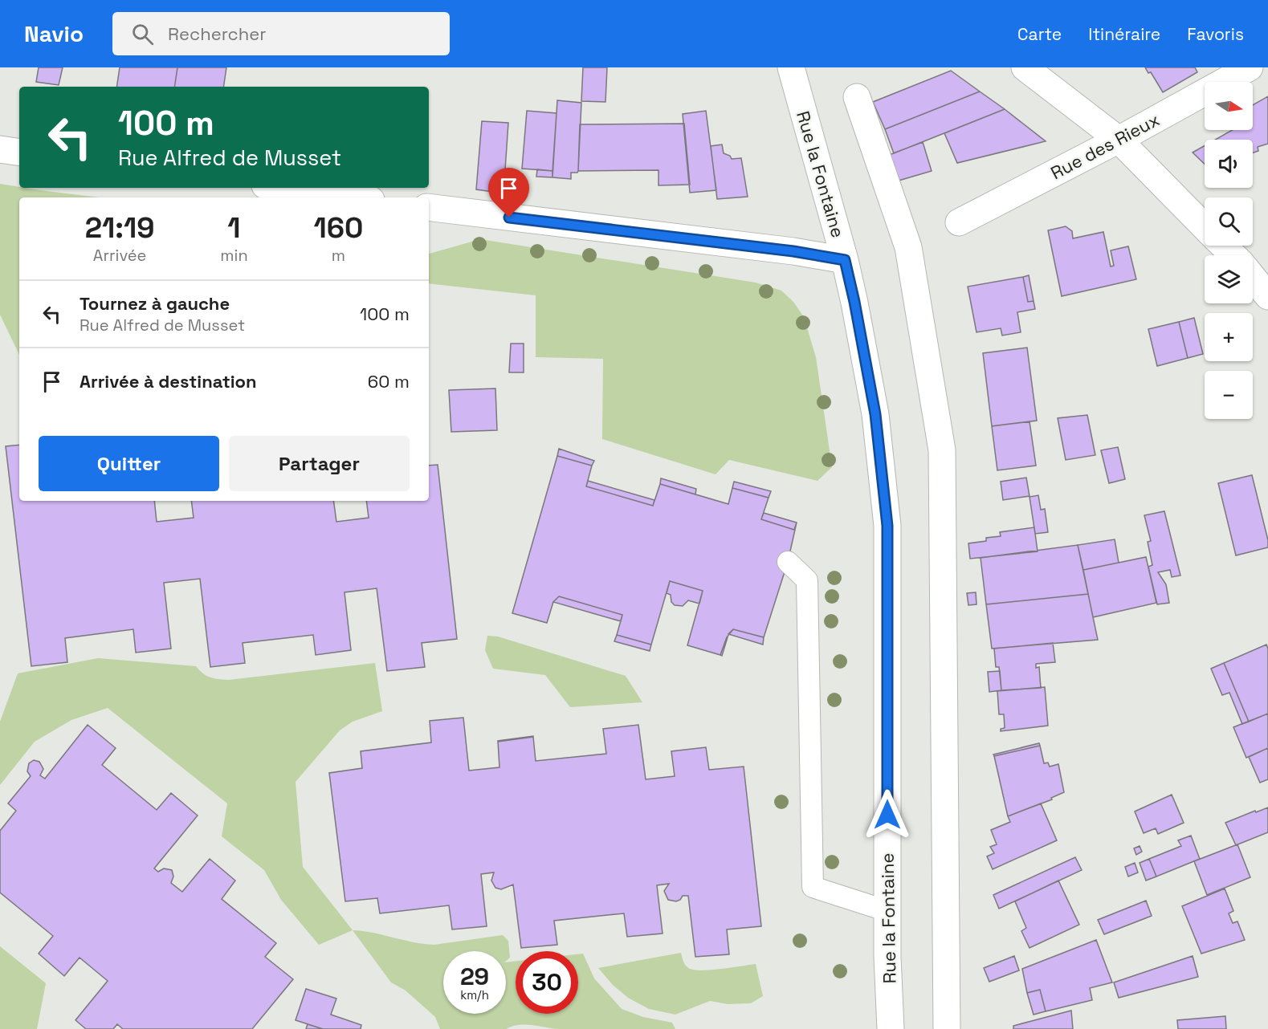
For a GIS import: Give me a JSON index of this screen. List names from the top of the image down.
{
  "streets": {
    "street": ["Rue des Rieux", "Rue la Fontaine"]
  },
  "north": "right",
  "page": {
    "header": "Navio",
    "search": "Rechercher",
    "nav": ["Carte", "Itinéraire", "Favoris"],
    "map_buttons": ["+", "−"],
    "turn": ["100 m", "Rue Alfred de Musset"],
    "eta": [
      "21:19",
      "Arrivée",
      "1",
      "min",
      "160",
      "m"
    ],
    "list": [
      {
        "name": "Tournez à gauche",
        "note": "Rue Alfred de Musset",
        "value": "100 m"
      },
      {
        "name": "Arrivée à destination",
        "value": "60 m"
      }
    ],
    "buttons": ["Quitter", "Partager"],
    "speed": "29 km/h",
    "limit": "30"
  }
}
